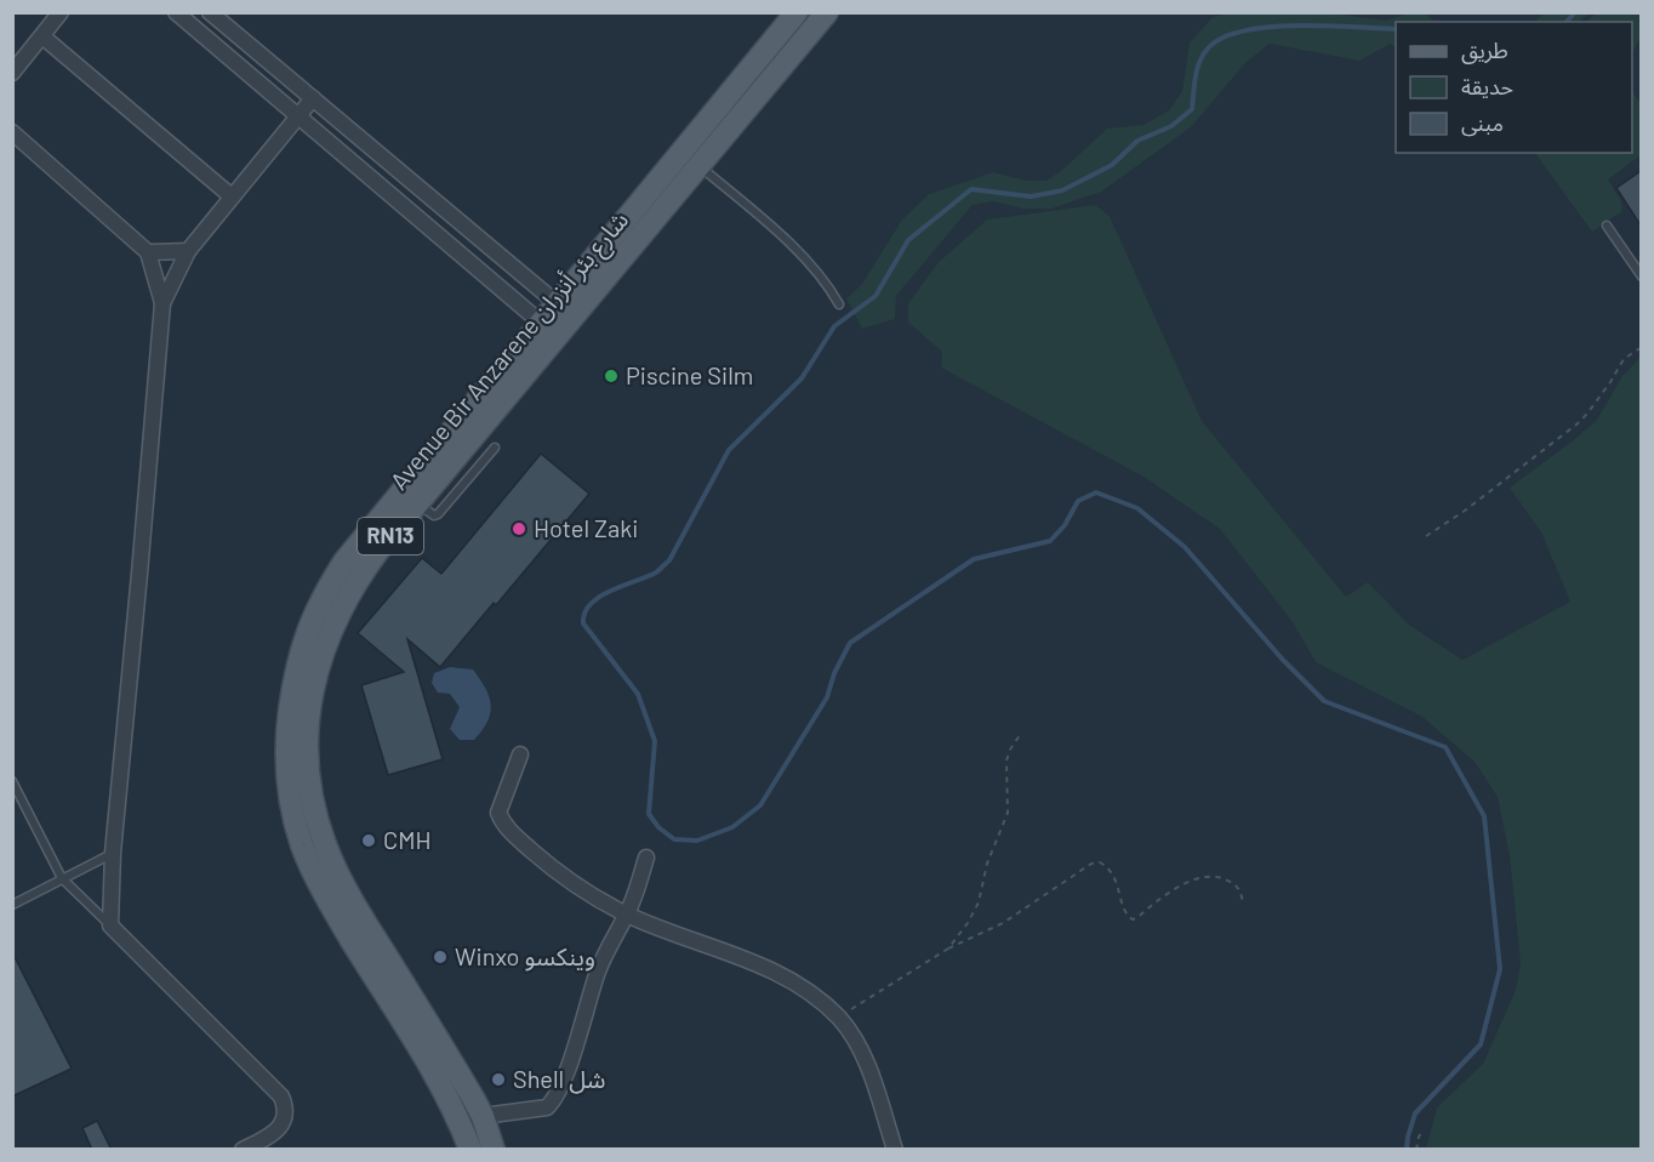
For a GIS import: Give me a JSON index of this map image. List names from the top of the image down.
{
  "streets": {
    "main road": ["Avenue Bir Anzarene شارع بئر أنزران", "RN13"]
  },
  "places": [
    "Piscine Silm",
    "Hotel Zaki",
    "CMH",
    "Winxo وينكسو",
    "Shell شل"
  ],
  "legend": ["طريق", "حديقة", "مبنى"]
}
